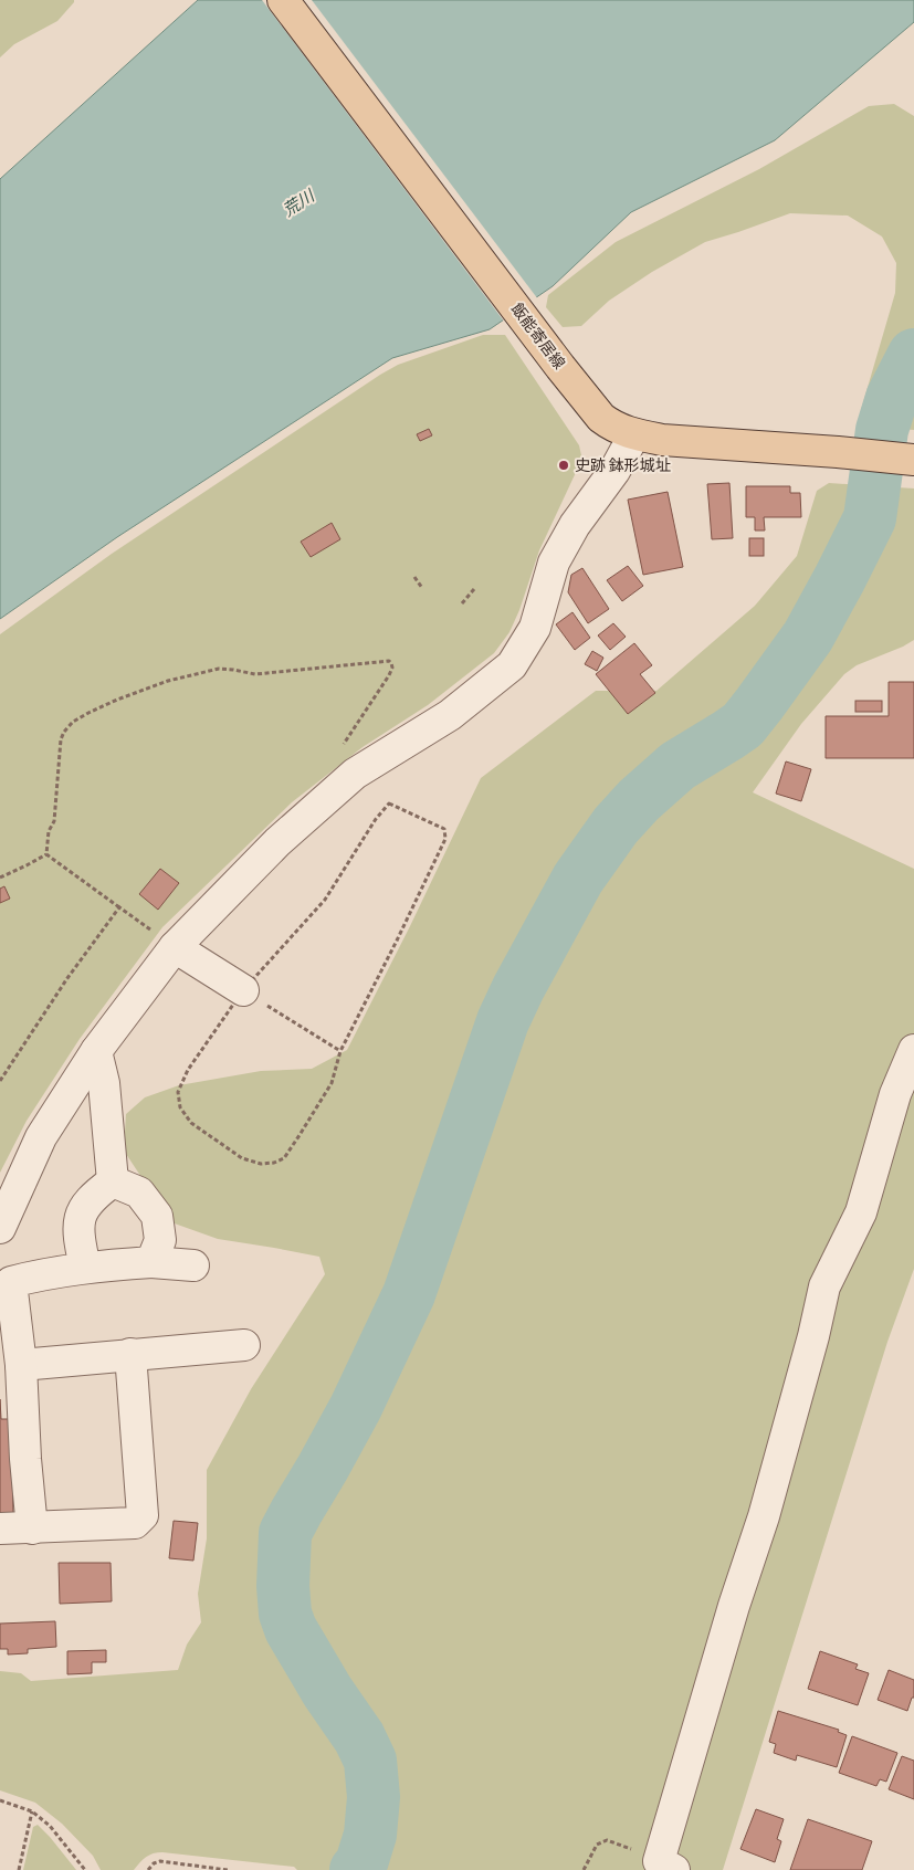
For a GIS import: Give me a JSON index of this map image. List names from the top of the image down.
{
  "streets": {
    "main road": ["飯能寄居線"]
  },
  "water": ["荒川"],
  "places": ["史跡 鉢形城址"]
}
